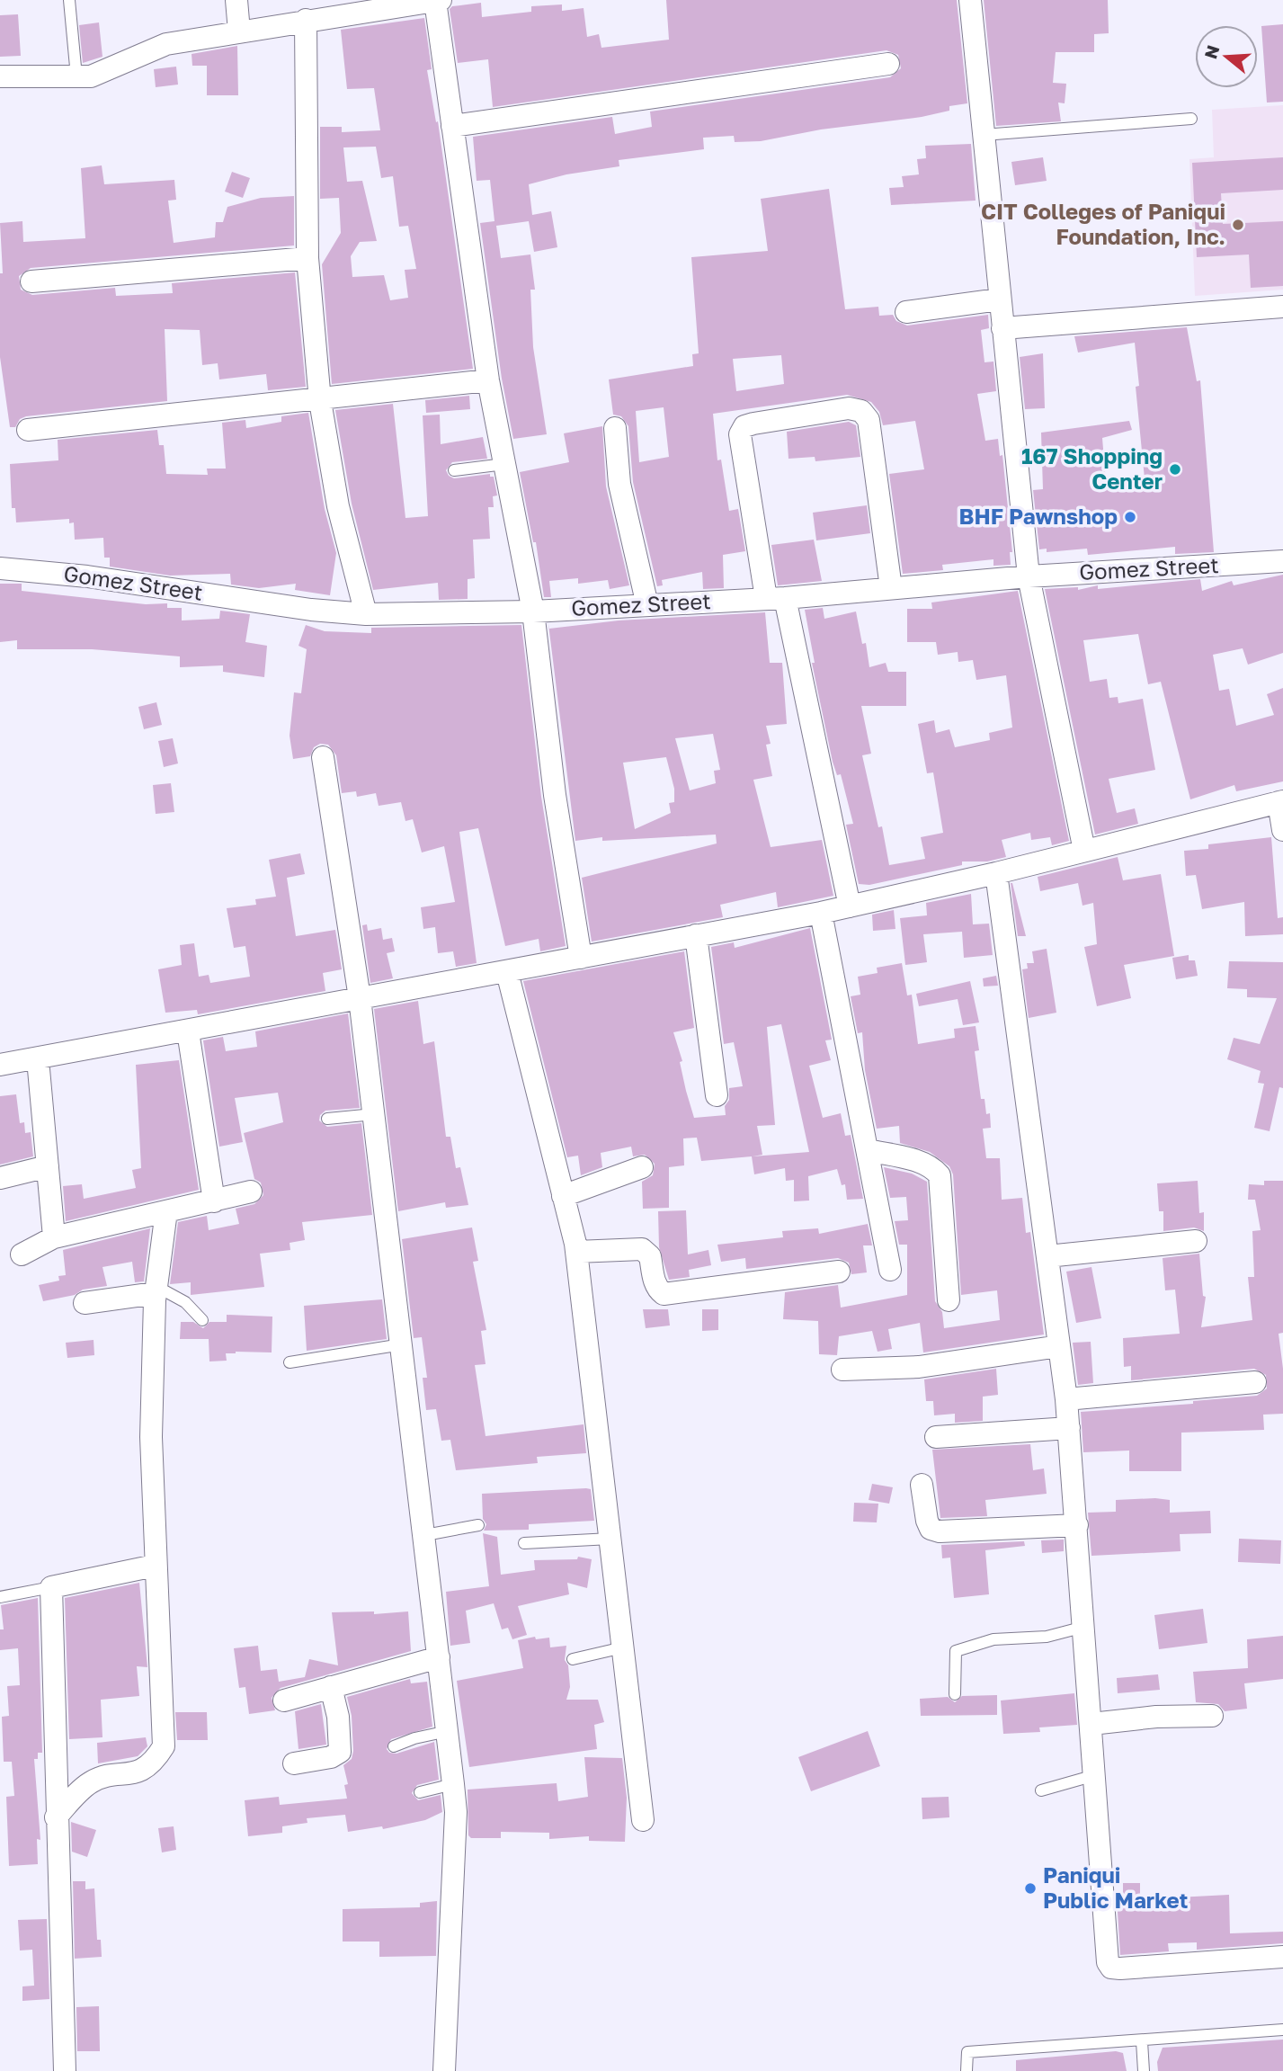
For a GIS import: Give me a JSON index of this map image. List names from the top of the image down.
{
  "streets": {
    "street": ["Gomez Street"]
  },
  "places": [
    "CIT Colleges of Paniqui Foundation, Inc.",
    "167 Shopping Center",
    "BHF Pawnshop",
    "Paniqui Public Market"
  ],
  "north": "left"
}
